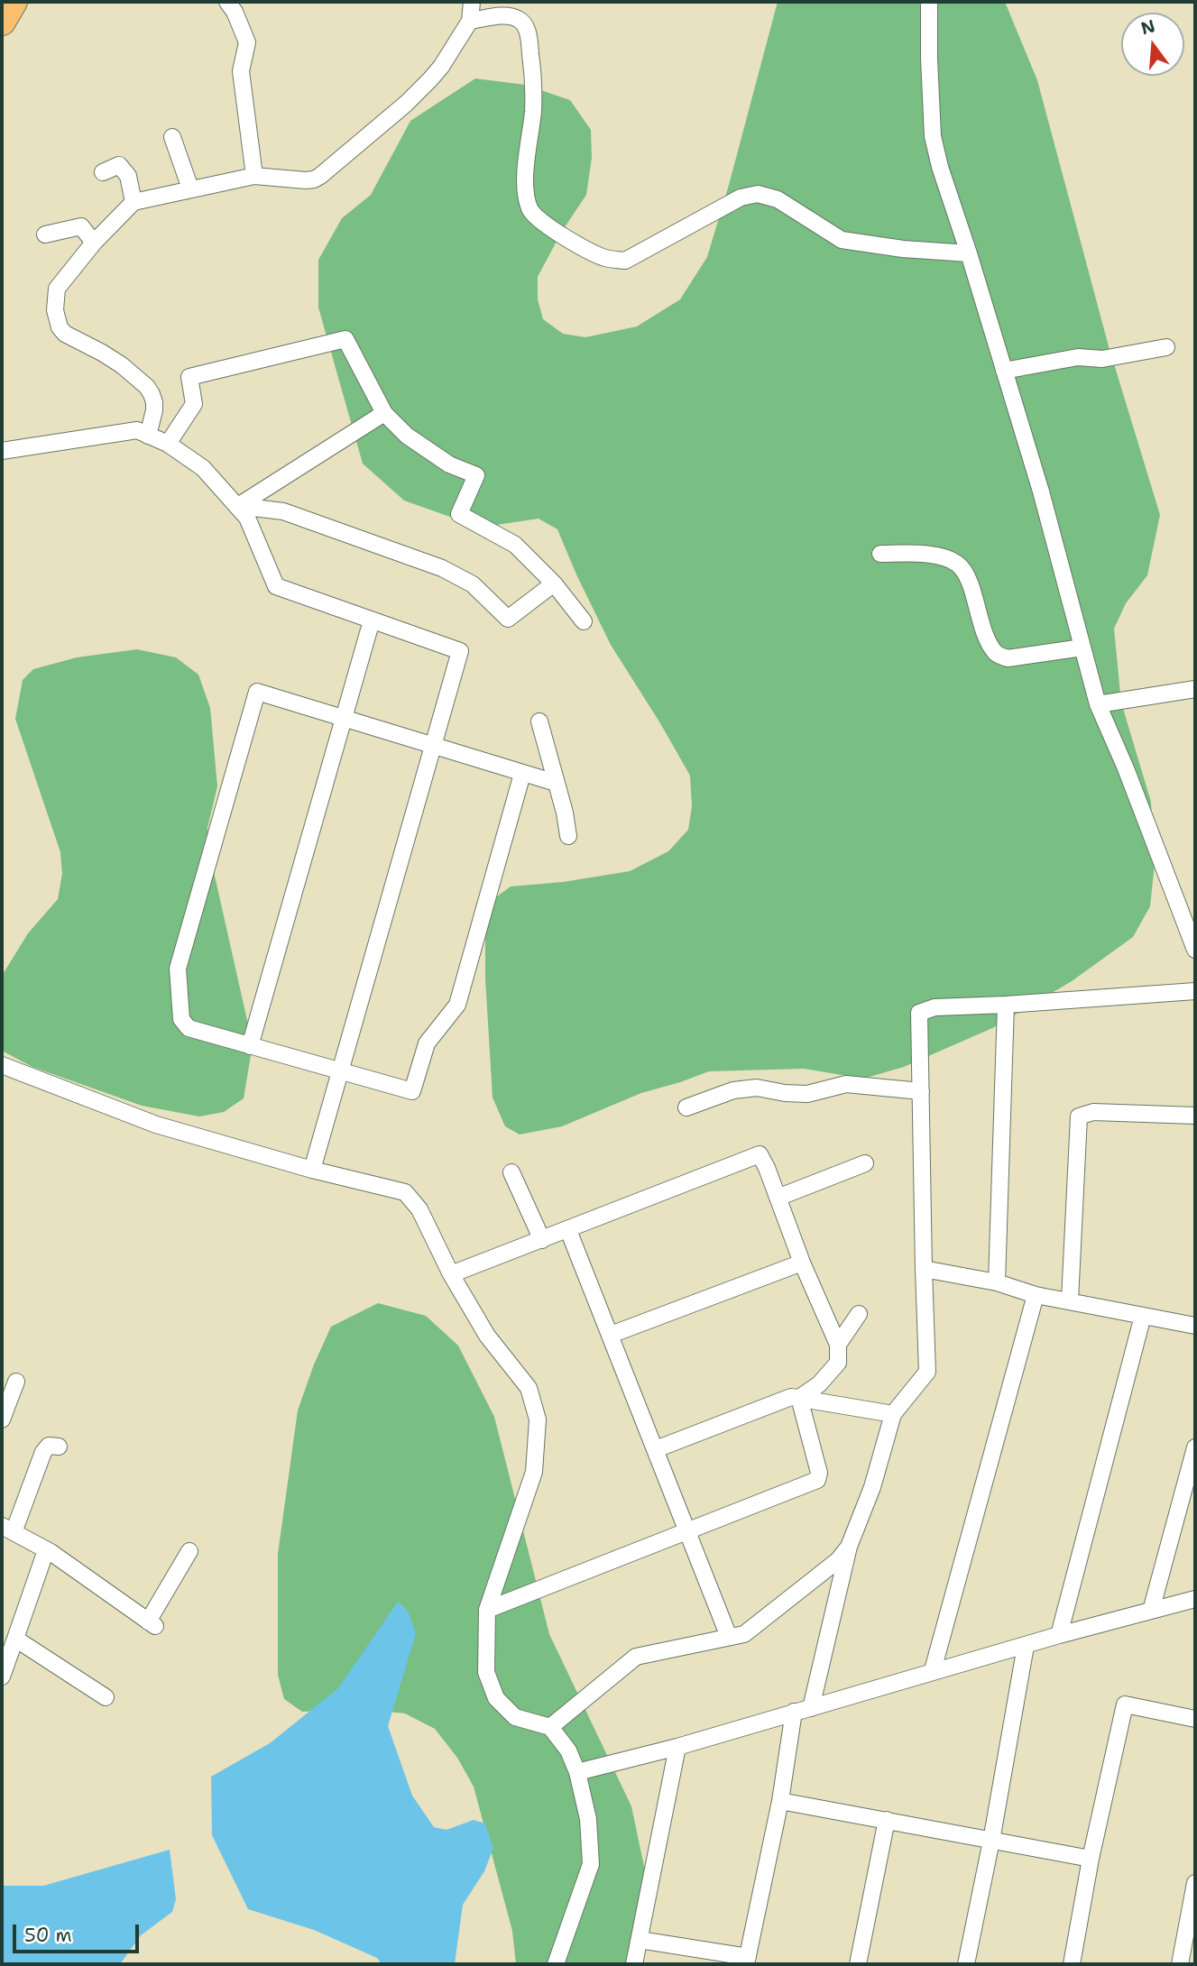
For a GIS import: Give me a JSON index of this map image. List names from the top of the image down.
{
  "scale_bar": "50 m",
  "north": "top"
}
